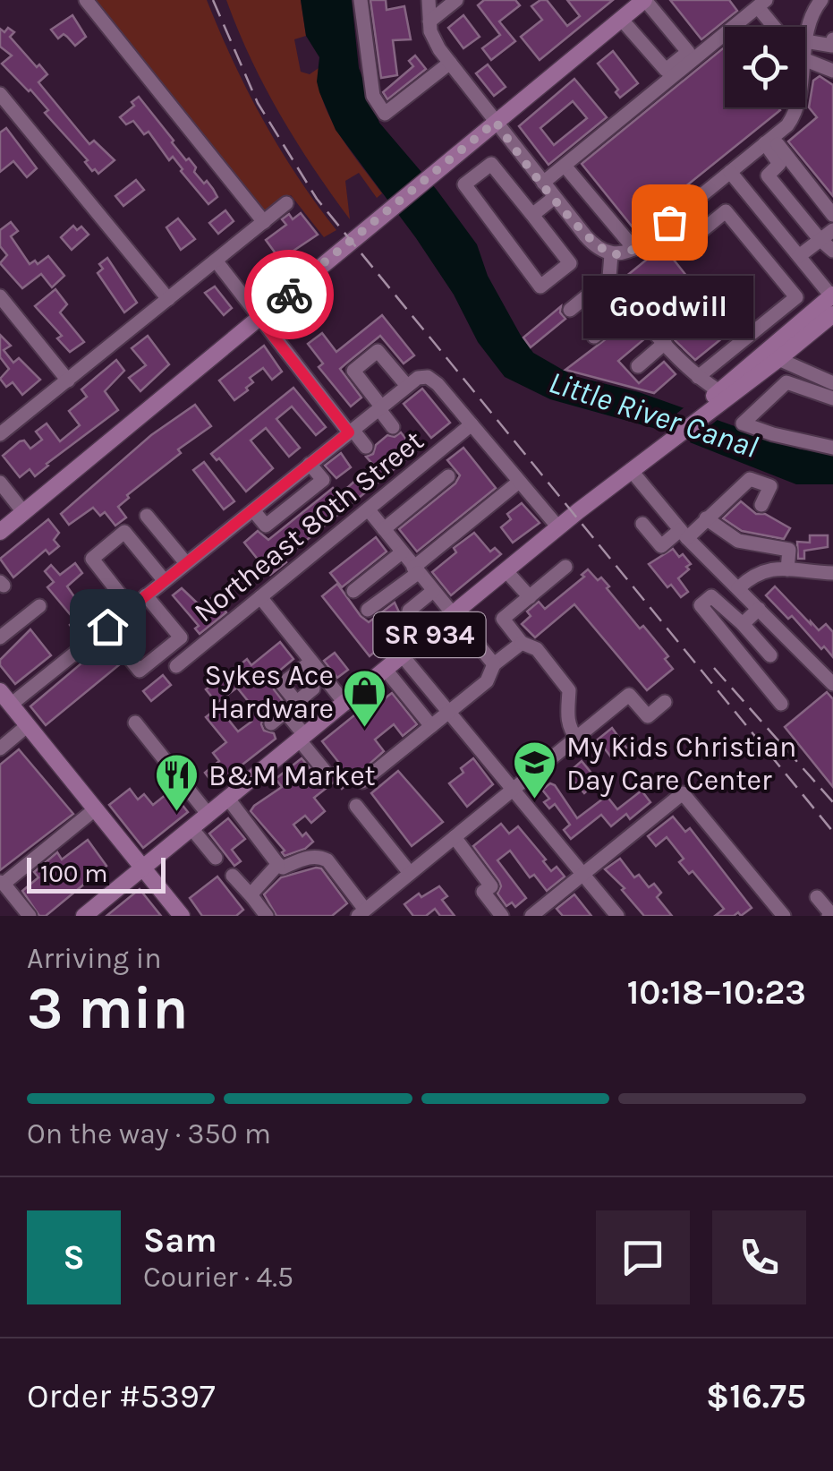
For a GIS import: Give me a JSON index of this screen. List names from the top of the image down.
{
  "streets": {
    "main road": ["SR 934"],
    "street": ["Northeast 80th Street"]
  },
  "water": ["Little River Canal"],
  "places": {
    "other": ["Goodwill"],
    "shop": ["Sykes Ace Hardware"],
    "school or university": ["My Kids Christian Day Care Center"],
    "restaurant": ["B&M Market"]
  },
  "scale_bar": "100 m",
  "page": {
    "bubble": "Goodwill",
    "scale": "100 m",
    "heading": ["3 min", "Arriving in", "10:18–10:23"],
    "panel": [
      "Sam",
      "Courier · 4.5",
      "Order #5397",
      "$16.75"
    ],
    "bar": "On the way · 350 m",
    "round": "S"
  }
}
